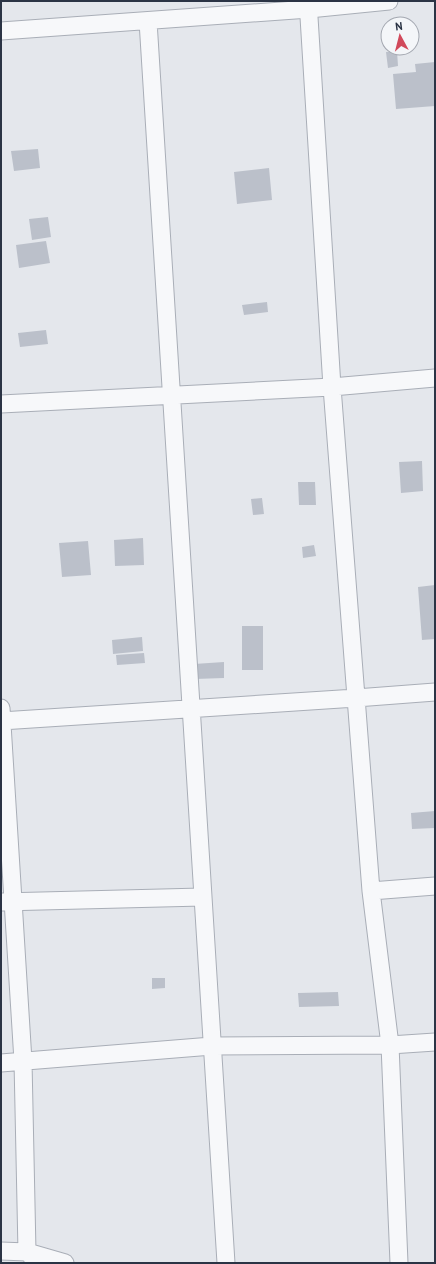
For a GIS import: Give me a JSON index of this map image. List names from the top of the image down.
{
  "north": "top"
}
